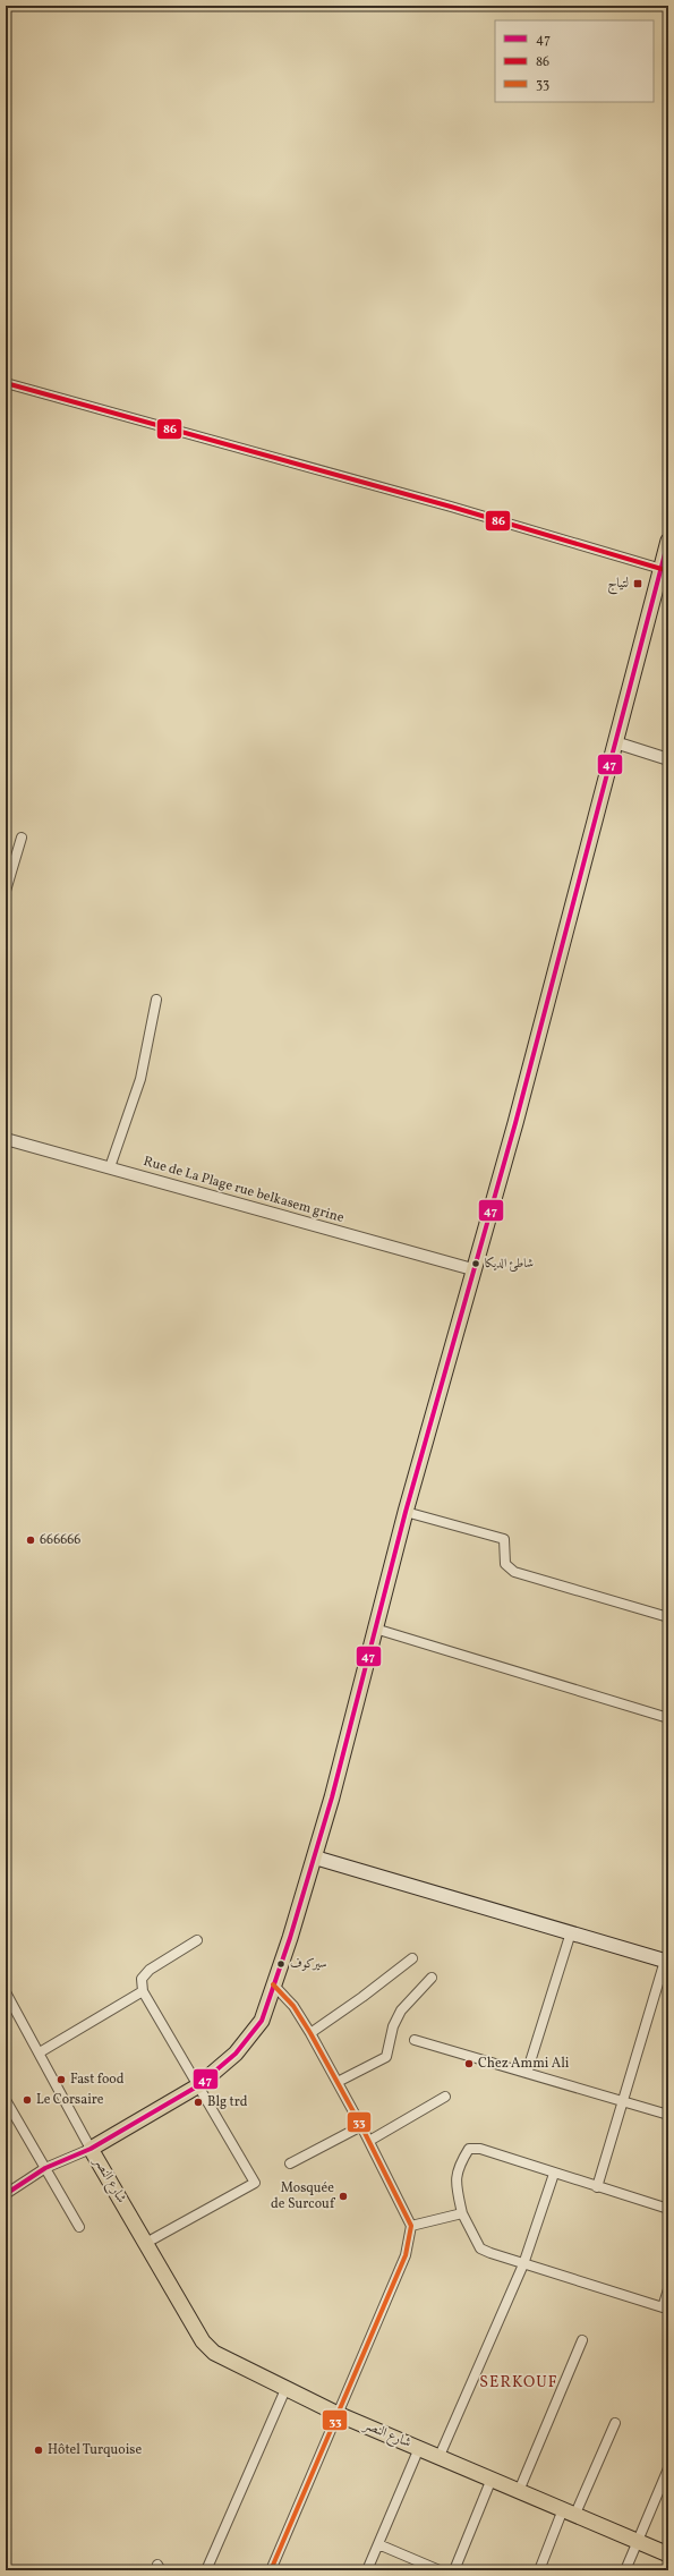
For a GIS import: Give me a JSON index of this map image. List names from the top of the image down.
{
  "streets": {
    "main road": ["شارع النصر"],
    "street": ["Rue de La Plage rue belkasem grine"]
  },
  "crossings": [
    ["Rue de La Plage rue belkasem grine", "شارع النصر"]
  ],
  "districts": ["SERKOUF"],
  "places": {
    "transit": ["لتياج"],
    "other": [
      "شاطئ الديكا",
      "666666",
      "سيركوف",
      "Chez Ammi Ali",
      "Fast food",
      "Le Corsaire",
      "Blg trd",
      "Mosquée de Surcouf",
      "Hôtel Turquoise"
    ]
  },
  "lines": ["transit line 86", "transit line 47", "transit line 33"],
  "legend": ["47", "86", "33"]
}
